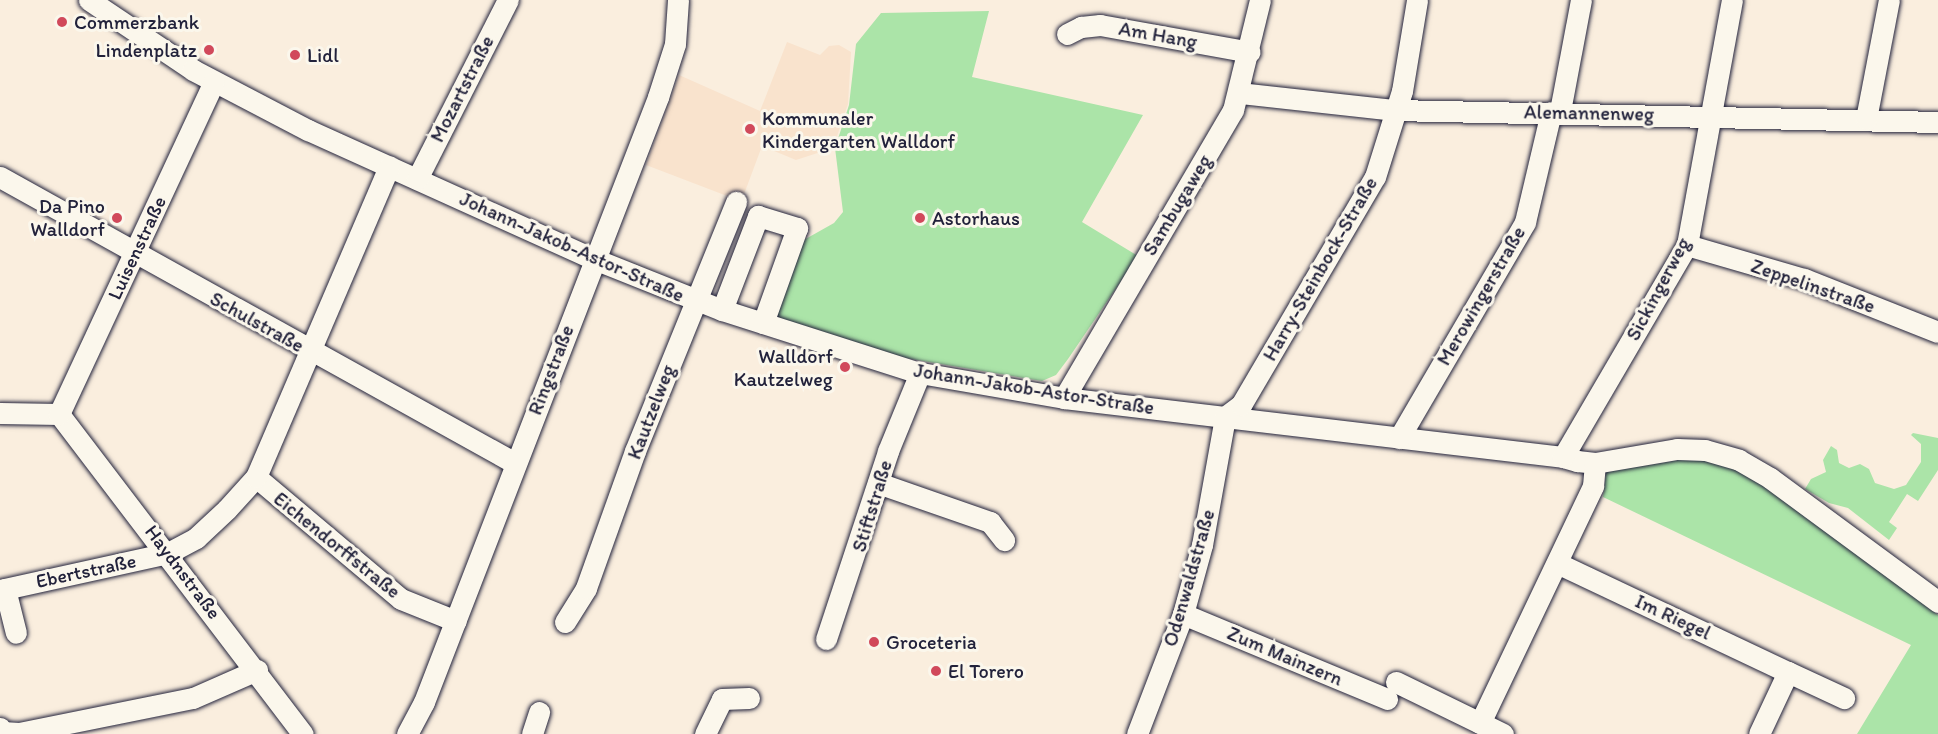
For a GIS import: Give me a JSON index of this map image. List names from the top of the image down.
{
  "streets": {
    "street": [
      "Am Hang",
      "Mozartstraße",
      "Alemannenweg",
      "Sambugaweg",
      "Johann-Jakob-Astor-Straße",
      "Luisenstraße",
      "Harry-Steinbock-Straße",
      "Zeppelinstraße",
      "Sickingerweg",
      "Merowingerstraße",
      "Schulstraße",
      "Ringstraße",
      "Kautzelweg",
      "Stiftstraße",
      "Eichendorffstraße",
      "Ebertstraße",
      "Haydnstraße",
      "Odenwaldstraße",
      "Im Riegel",
      "Zum Mainzern"
    ]
  },
  "crossings": [
    ["Am Hang", "Sambugaweg"],
    ["Mozartstraße", "Johann-Jakob-Astor-Straße"],
    ["Alemannenweg", "Sambugaweg"],
    ["Alemannenweg", "Harry-Steinbock-Straße"],
    ["Alemannenweg", "Sickingerweg"],
    ["Alemannenweg", "Merowingerstraße"],
    ["Sambugaweg", "Johann-Jakob-Astor-Straße"],
    ["Johann-Jakob-Astor-Straße", "Luisenstraße"],
    ["Johann-Jakob-Astor-Straße", "Harry-Steinbock-Straße"],
    ["Johann-Jakob-Astor-Straße", "Sickingerweg"],
    ["Johann-Jakob-Astor-Straße", "Merowingerstraße"],
    ["Johann-Jakob-Astor-Straße", "Ringstraße"],
    ["Johann-Jakob-Astor-Straße", "Kautzelweg"],
    ["Johann-Jakob-Astor-Straße", "Stiftstraße"],
    ["Johann-Jakob-Astor-Straße", "Odenwaldstraße"],
    ["Luisenstraße", "Schulstraße"],
    ["Luisenstraße", "Haydnstraße"],
    ["Harry-Steinbock-Straße", "Odenwaldstraße"],
    ["Zeppelinstraße", "Sickingerweg"],
    ["Schulstraße", "Ringstraße"],
    ["Ringstraße", "Eichendorffstraße"],
    ["Eichendorffstraße", "Ebertstraße"],
    ["Ebertstraße", "Haydnstraße"],
    ["Odenwaldstraße", "Zum Mainzern"]
  ],
  "places": [
    "Commerzbank",
    "Lindenplatz",
    "Lidl",
    "Kommunaler Kindergarten Walldorf",
    "Da Pino Walldorf",
    "Astorhaus",
    "Walldorf Kautzelweg",
    "Groceteria",
    "El Torero"
  ]
}
